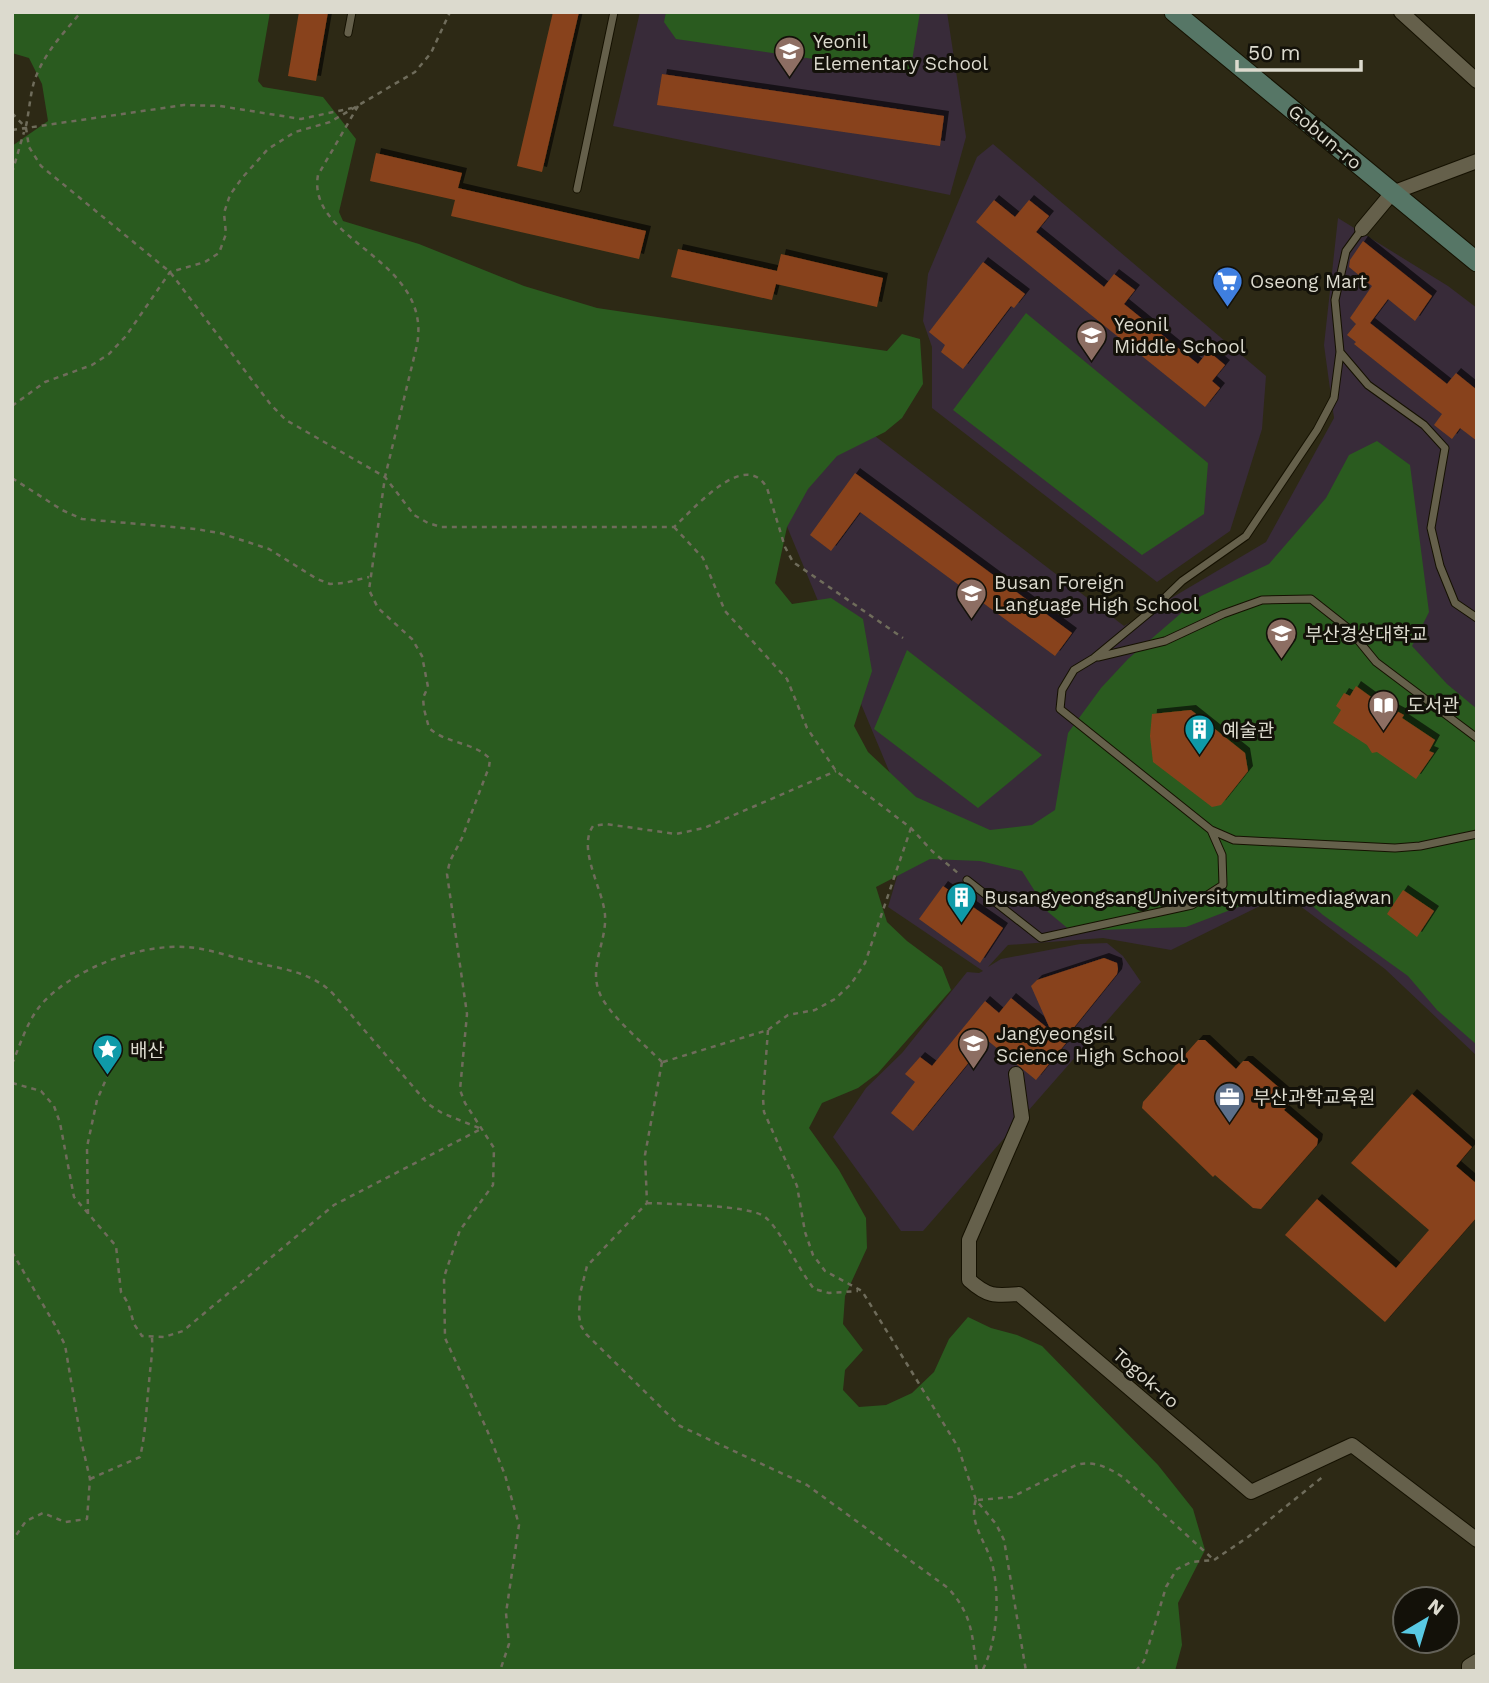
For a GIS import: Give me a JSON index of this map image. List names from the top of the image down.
{
  "streets": {
    "main road": ["Gobun-ro"],
    "street": ["Togok-ro"]
  },
  "places": {
    "school or university": [
      "Yeonil Elementary School",
      "Yeonil Middle School",
      "Busan Foreign Language High School",
      "부산경상대학교",
      "Jangyeongsil Science High School"
    ],
    "supermarket": ["Oseong Mart"],
    "library": ["도서관"],
    "building": ["예술관", "BusangyeongsangUniversitymultimediagwan"],
    "place": ["배산"],
    "office": ["부산과학교육원"]
  },
  "scale_bar": "50 m",
  "north": "top right"
}
